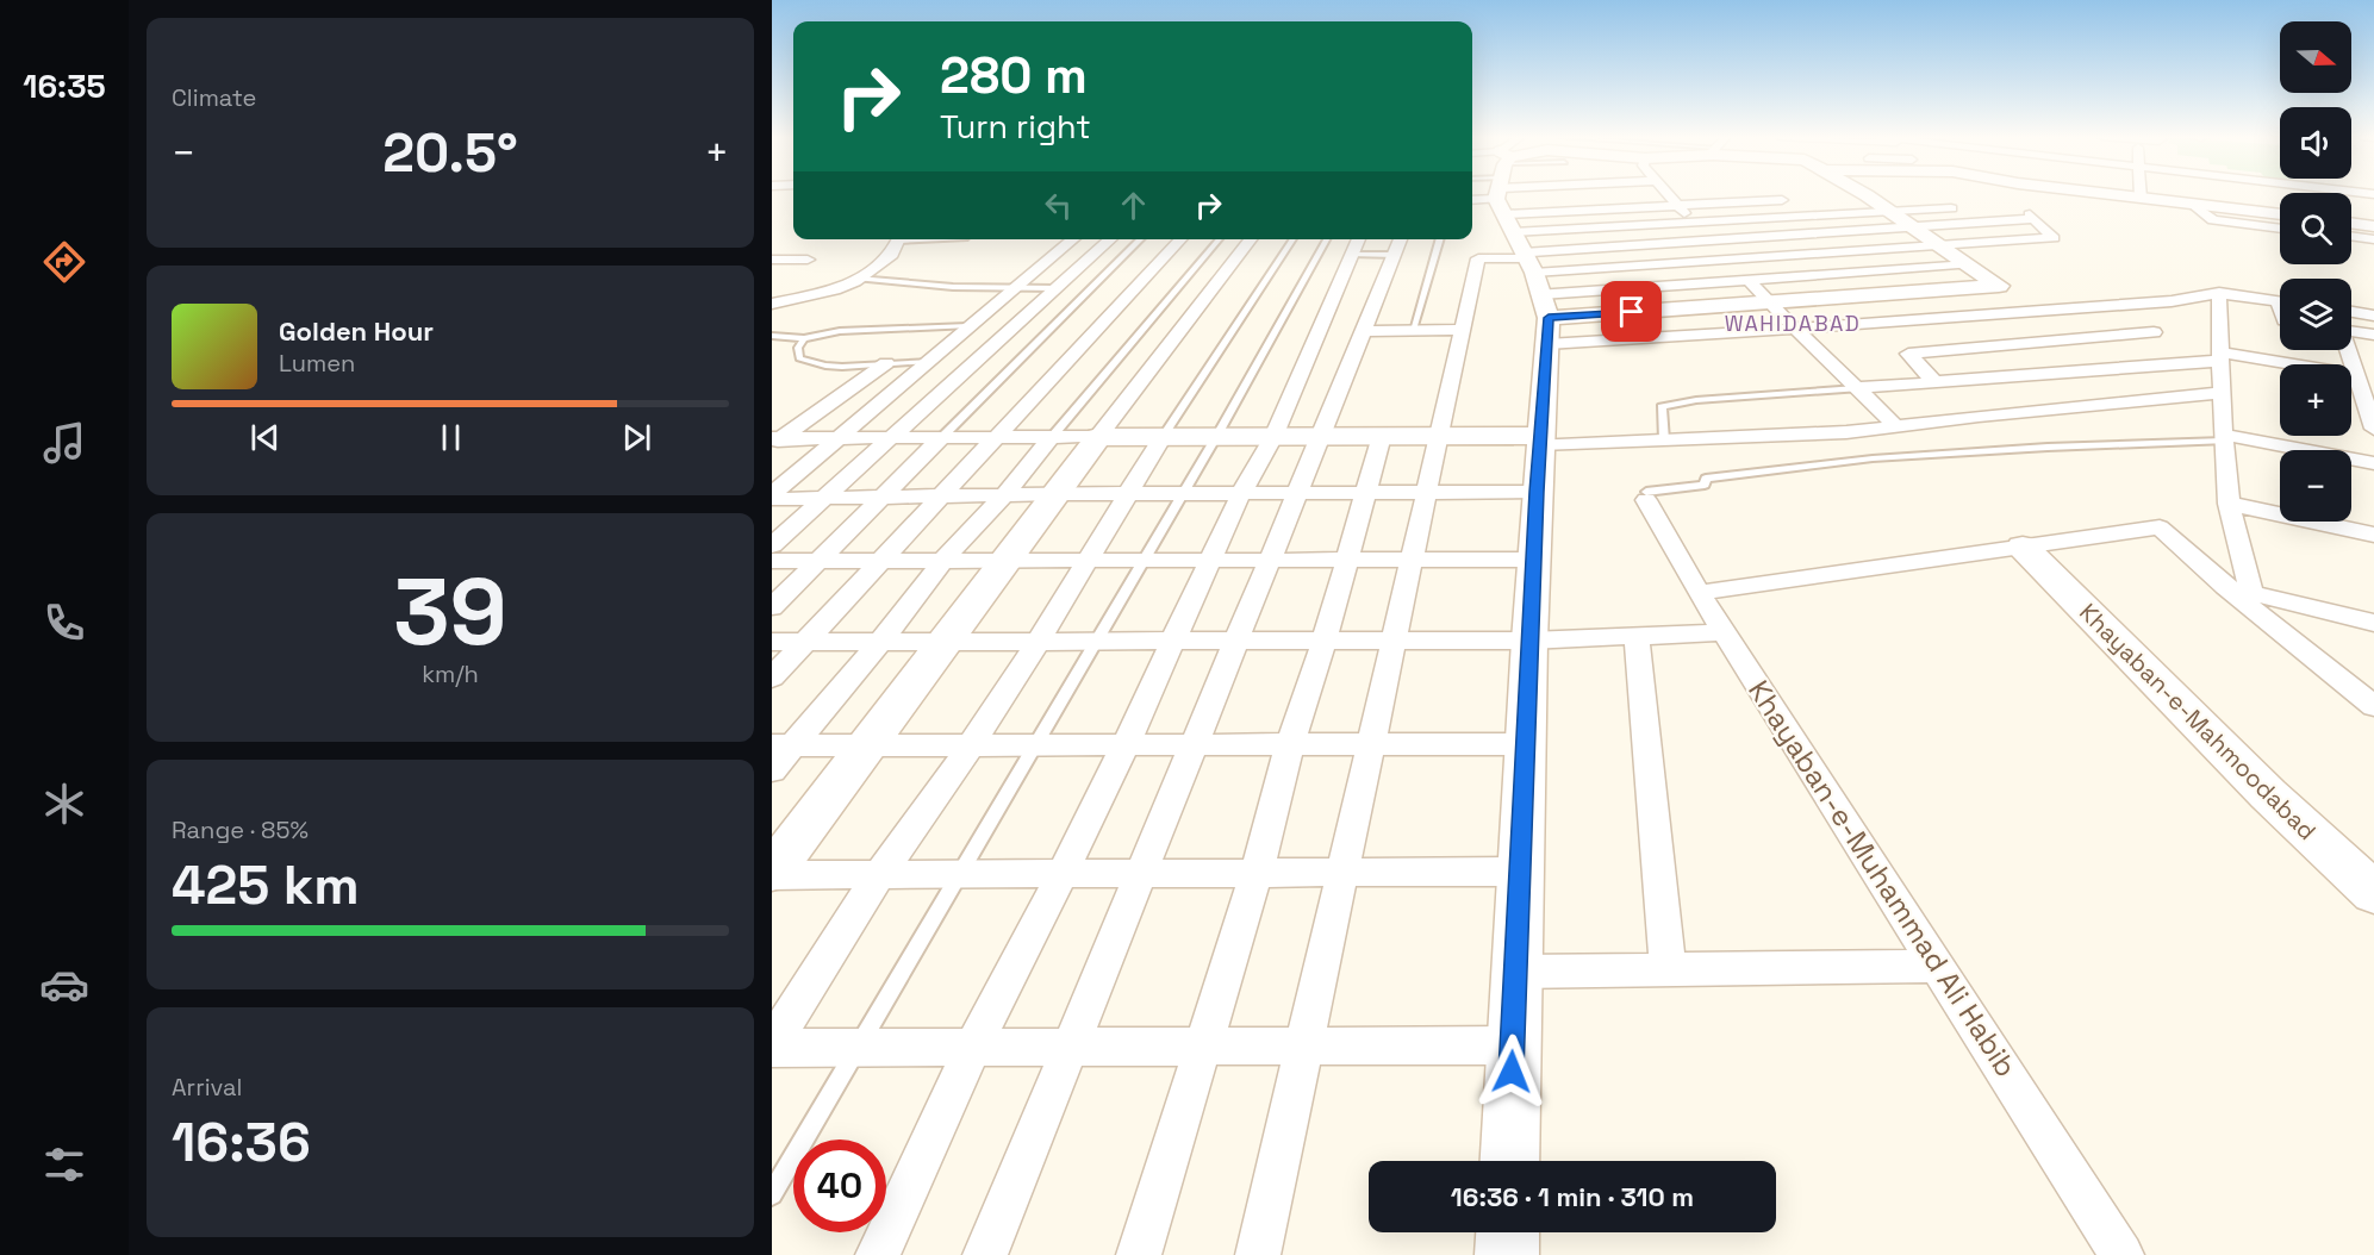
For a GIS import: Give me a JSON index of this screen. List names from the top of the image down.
{
  "streets": {
    "street": ["Khayaban-e-Mahmoodabad", "Khayaban-e-Muhammad Ali Habib"]
  },
  "districts": ["WAHIDABAD"],
  "north": "right",
  "page": {
    "tabs": "16:35",
    "tile": [
      "Climate",
      ["39", "km/h"],
      ["Range · 85%", "425 km"],
      ["Arrival", "16:36"]
    ],
    "map_buttons": ["+", "−"],
    "turn": ["280 m", "Turn right"],
    "heat": ["−", "20.5°", "+"],
    "song": ["Golden Hour", "Lumen"],
    "limit": "40",
    "trip": "16:36 · 1 min · 310 m"
  }
}
